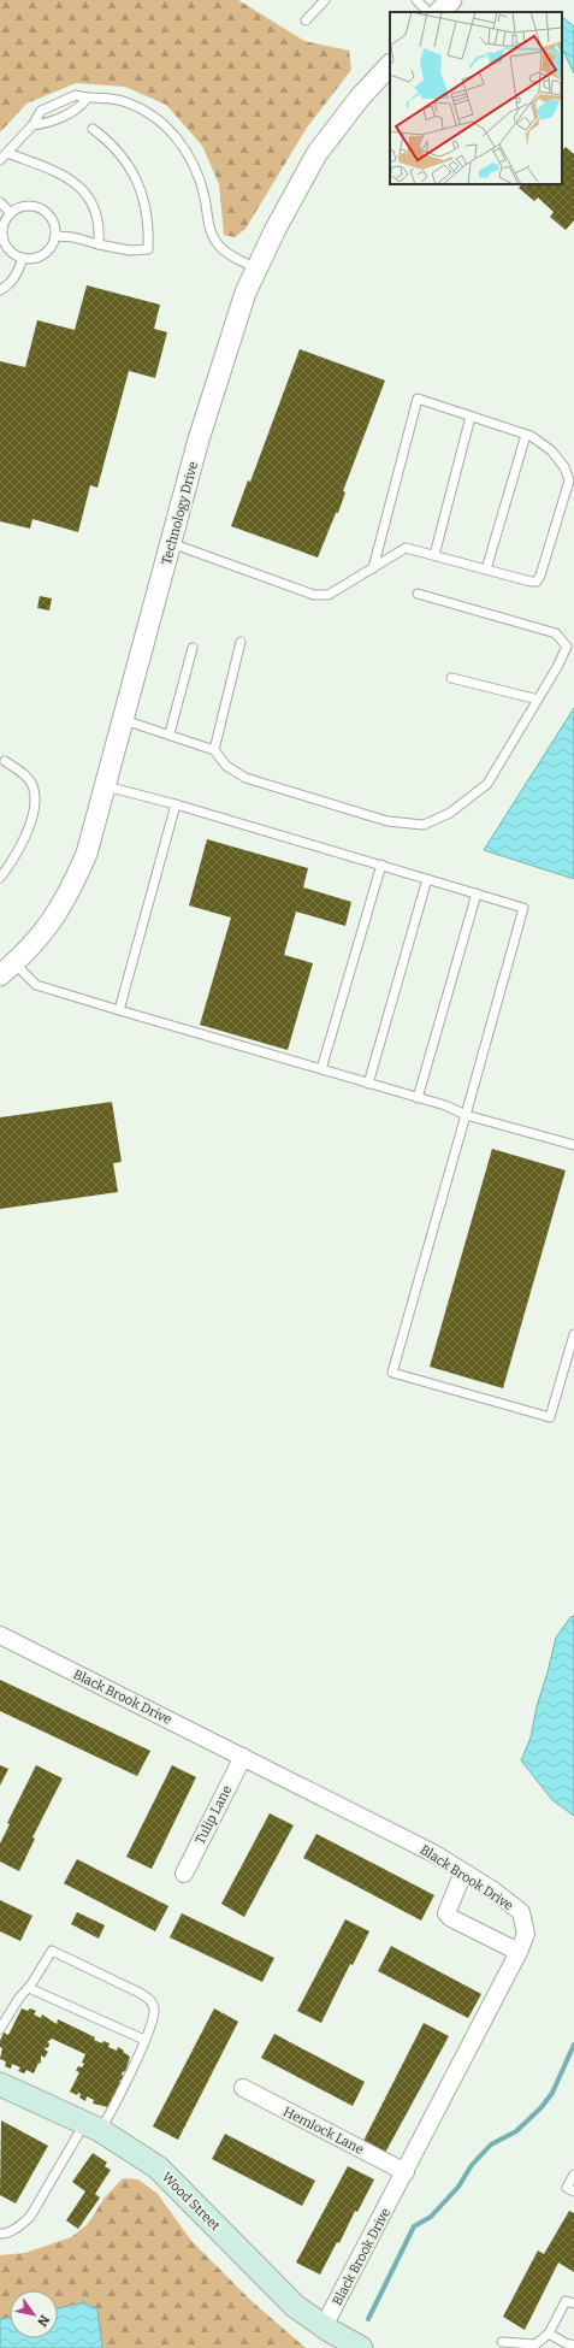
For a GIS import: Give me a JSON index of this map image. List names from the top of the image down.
{
  "streets": {
    "main road": ["Wood Street"],
    "street": [
      "Technology Drive",
      "Black Brook Drive",
      "Tulip Lane",
      "Hemlock Lane"
    ]
  },
  "crossings": [
    ["Black Brook Drive", "Tulip Lane"],
    ["Black Brook Drive", "Hemlock Lane"],
    ["Black Brook Drive", "Wood Street"]
  ],
  "north": "bottom right"
}
